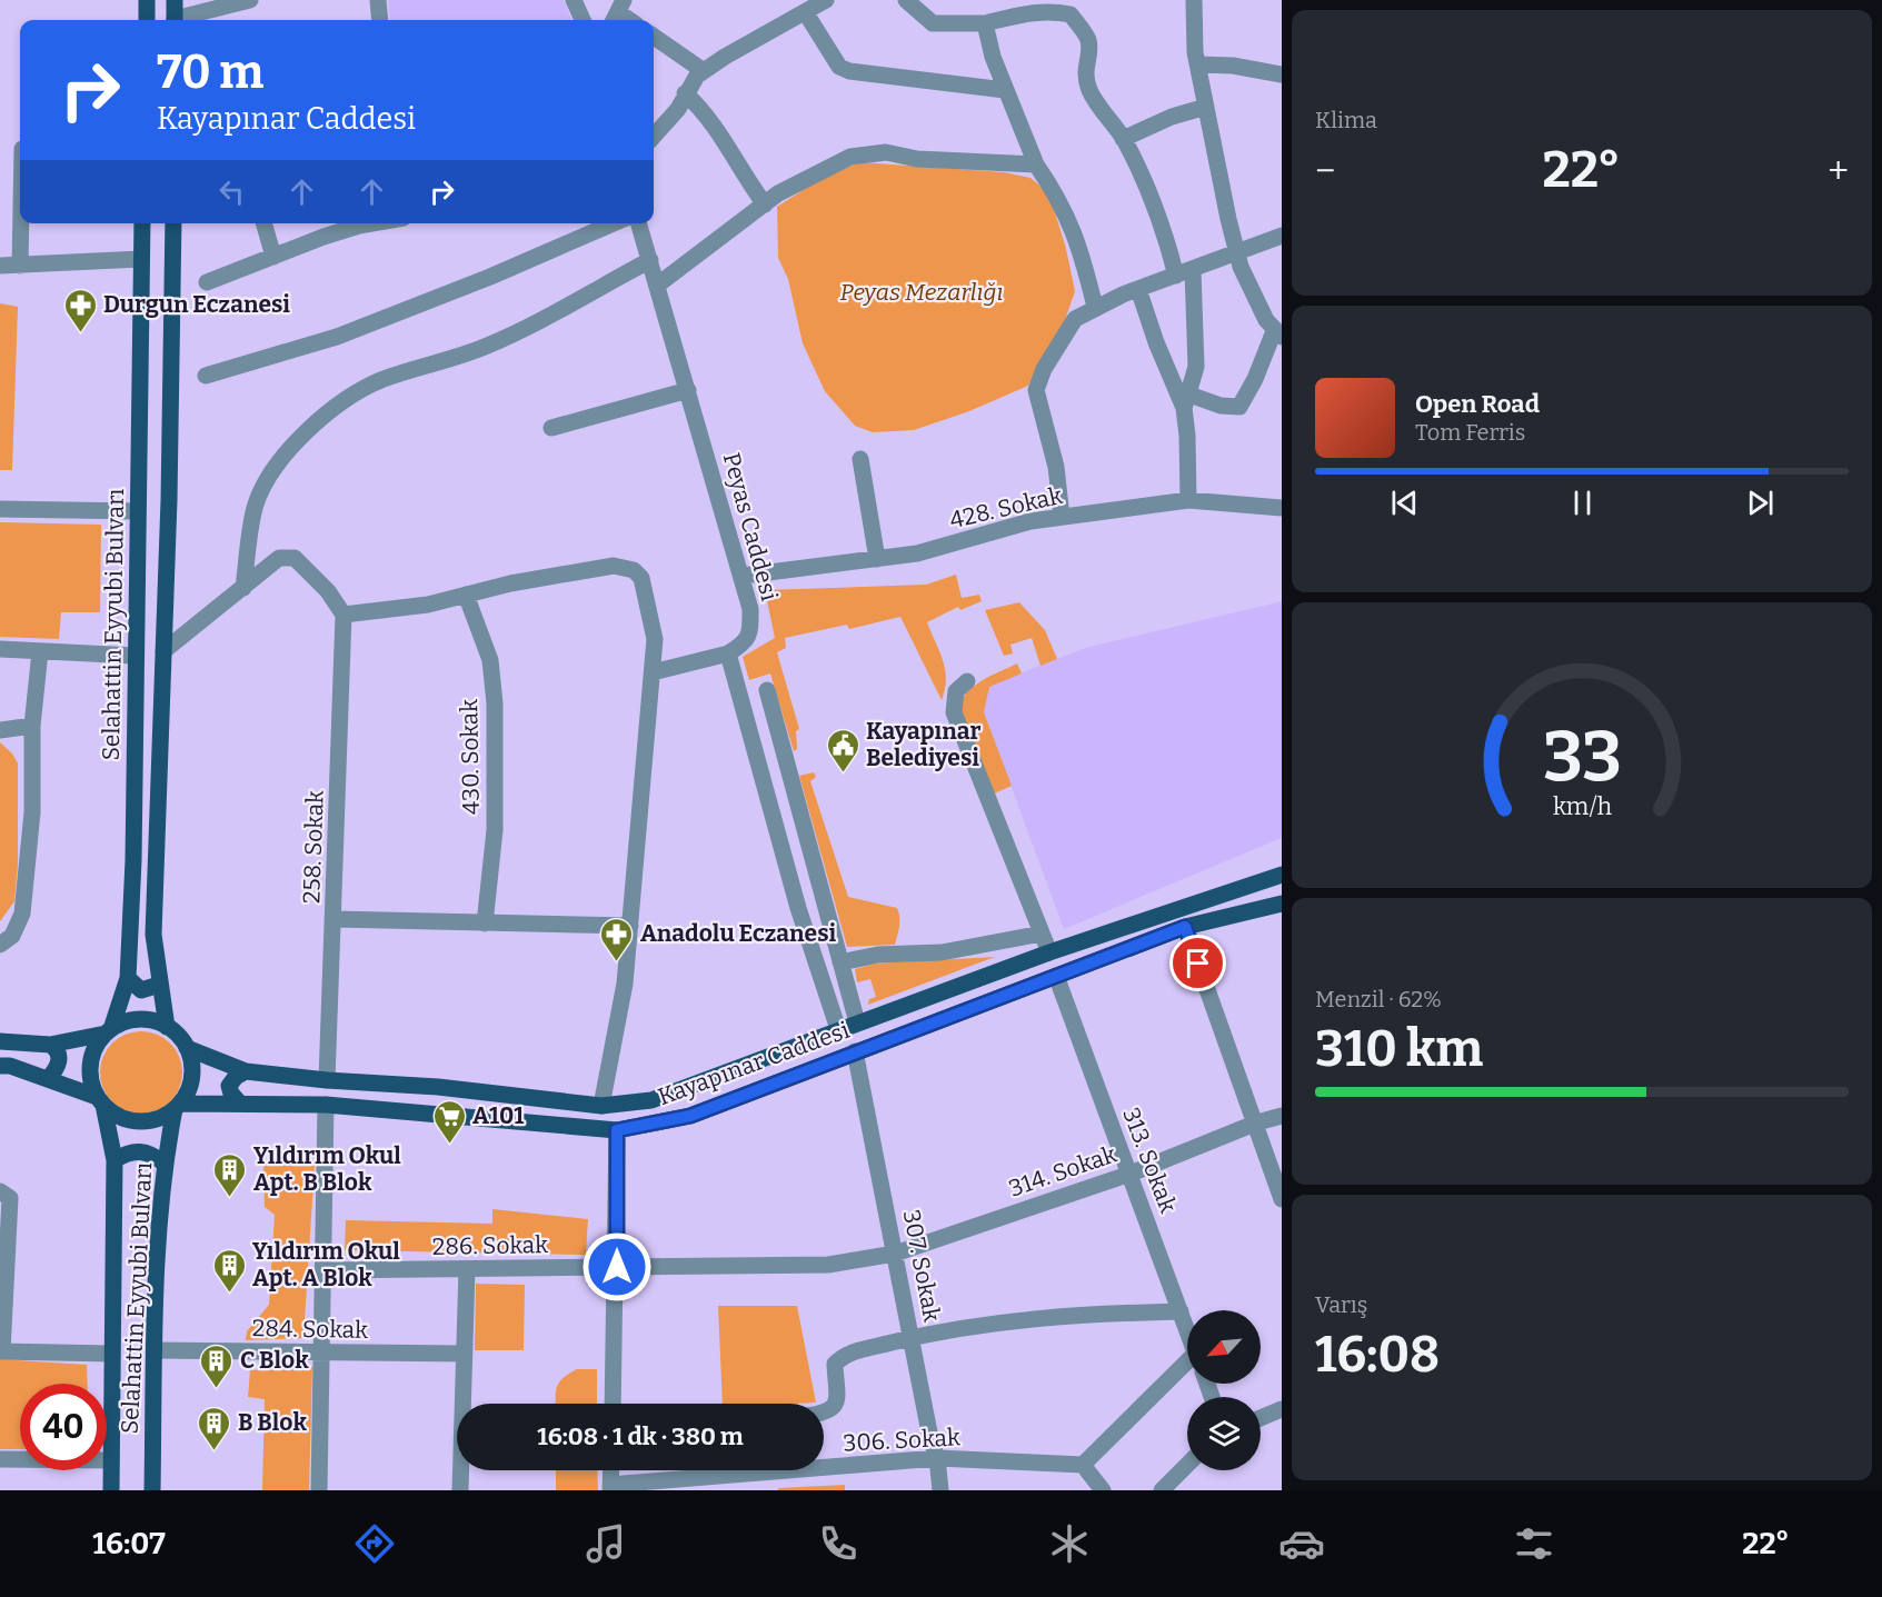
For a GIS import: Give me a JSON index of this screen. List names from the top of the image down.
{
  "streets": {
    "main road": ["Selahattin Eyyubi Bulvarı", "Kayapınar Caddesi"],
    "street": [
      "428. Sokak",
      "Peyas Caddesi",
      "430. Sokak",
      "258. Sokak",
      "313. Sokak",
      "314. Sokak",
      "286. Sokak",
      "307. Sokak",
      "284. Sokak",
      "306. Sokak"
    ]
  },
  "crossings": [
    ["428. Sokak", "Peyas Caddesi"],
    ["Selahattin Eyyubi Bulvarı", "Kayapınar Caddesi"],
    ["Selahattin Eyyubi Bulvarı", "284. Sokak"],
    ["258. Sokak", "Kayapınar Caddesi"],
    ["Kayapınar Caddesi", "313. Sokak"],
    ["Kayapınar Caddesi", "307. Sokak"],
    ["313. Sokak", "314. Sokak"],
    ["314. Sokak", "286. Sokak"],
    ["314. Sokak", "307. Sokak"],
    ["286. Sokak", "307. Sokak"],
    ["307. Sokak", "306. Sokak"]
  ],
  "parks": ["Peyas Mezarlığı"],
  "places": {
    "pharmacy": ["Durgun Eczanesi", "Anadolu Eczanesi"],
    "public building": ["Kayapınar Belediyesi"],
    "supermarket": ["A101"],
    "building": [
      "Yıldırım Okul Apt. B Blok",
      "Yıldırım Okul Apt. A Blok",
      "C Blok",
      "B Blok"
    ]
  },
  "north": "bottom left",
  "page": {
    "tile": [
      "Klima",
      ["Menzil · 62%", "310 km"],
      ["Varış", "16:08"]
    ],
    "turn": ["70 m", "Kayapınar Caddesi"],
    "heat": ["−", "22°", "+"],
    "song": ["Open Road", "Tom Ferris"],
    "limit": "40",
    "trip": "16:08 · 1 dk · 380 m",
    "tabs": ["16:07", "22°"],
    "gauge": ["33", "km/h"]
  }
}
